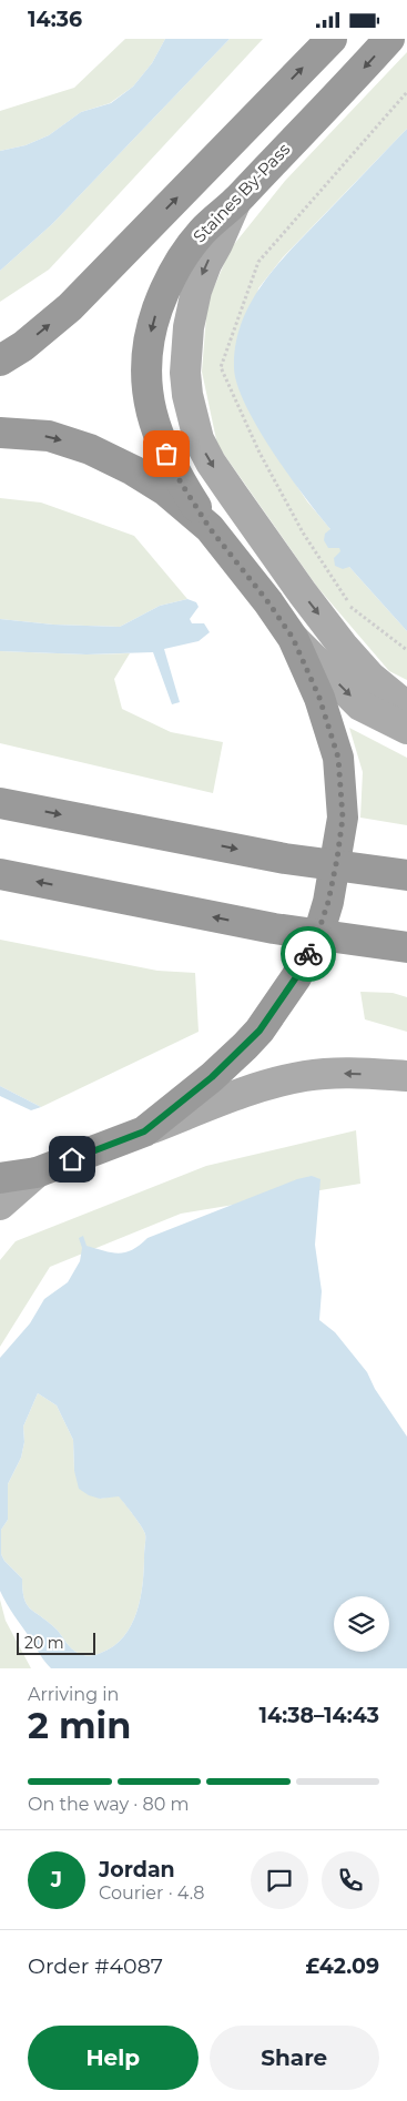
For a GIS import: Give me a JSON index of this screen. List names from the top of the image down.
{
  "streets": {
    "highway": ["Staines By-Pass"]
  },
  "one_way": ["Staines By-Pass"],
  "scale_bar": "20 m",
  "page": {
    "status": "14:36",
    "scale": "20 m",
    "heading": ["2 min", "Arriving in", "14:38–14:43"],
    "panel": [
      "Jordan",
      "Courier · 4.8",
      "Order #4087",
      "£42.09"
    ],
    "bar": "On the way · 80 m",
    "round": "J",
    "buttons": ["Help", "Share"]
  }
}
